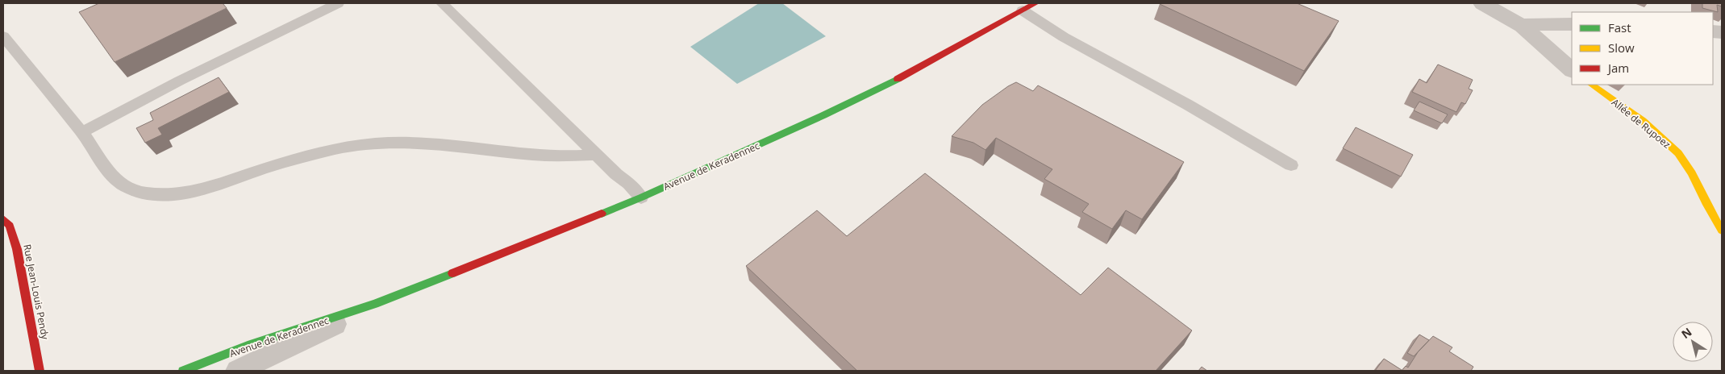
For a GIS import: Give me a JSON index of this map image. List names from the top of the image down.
{
  "streets": {
    "street": ["Allée de Rupoez", "Avenue de Keradennec", "Rue Jean-Louis Pendy"]
  },
  "legend": ["Fast", "Slow", "Jam"],
  "north": "top left"
}
